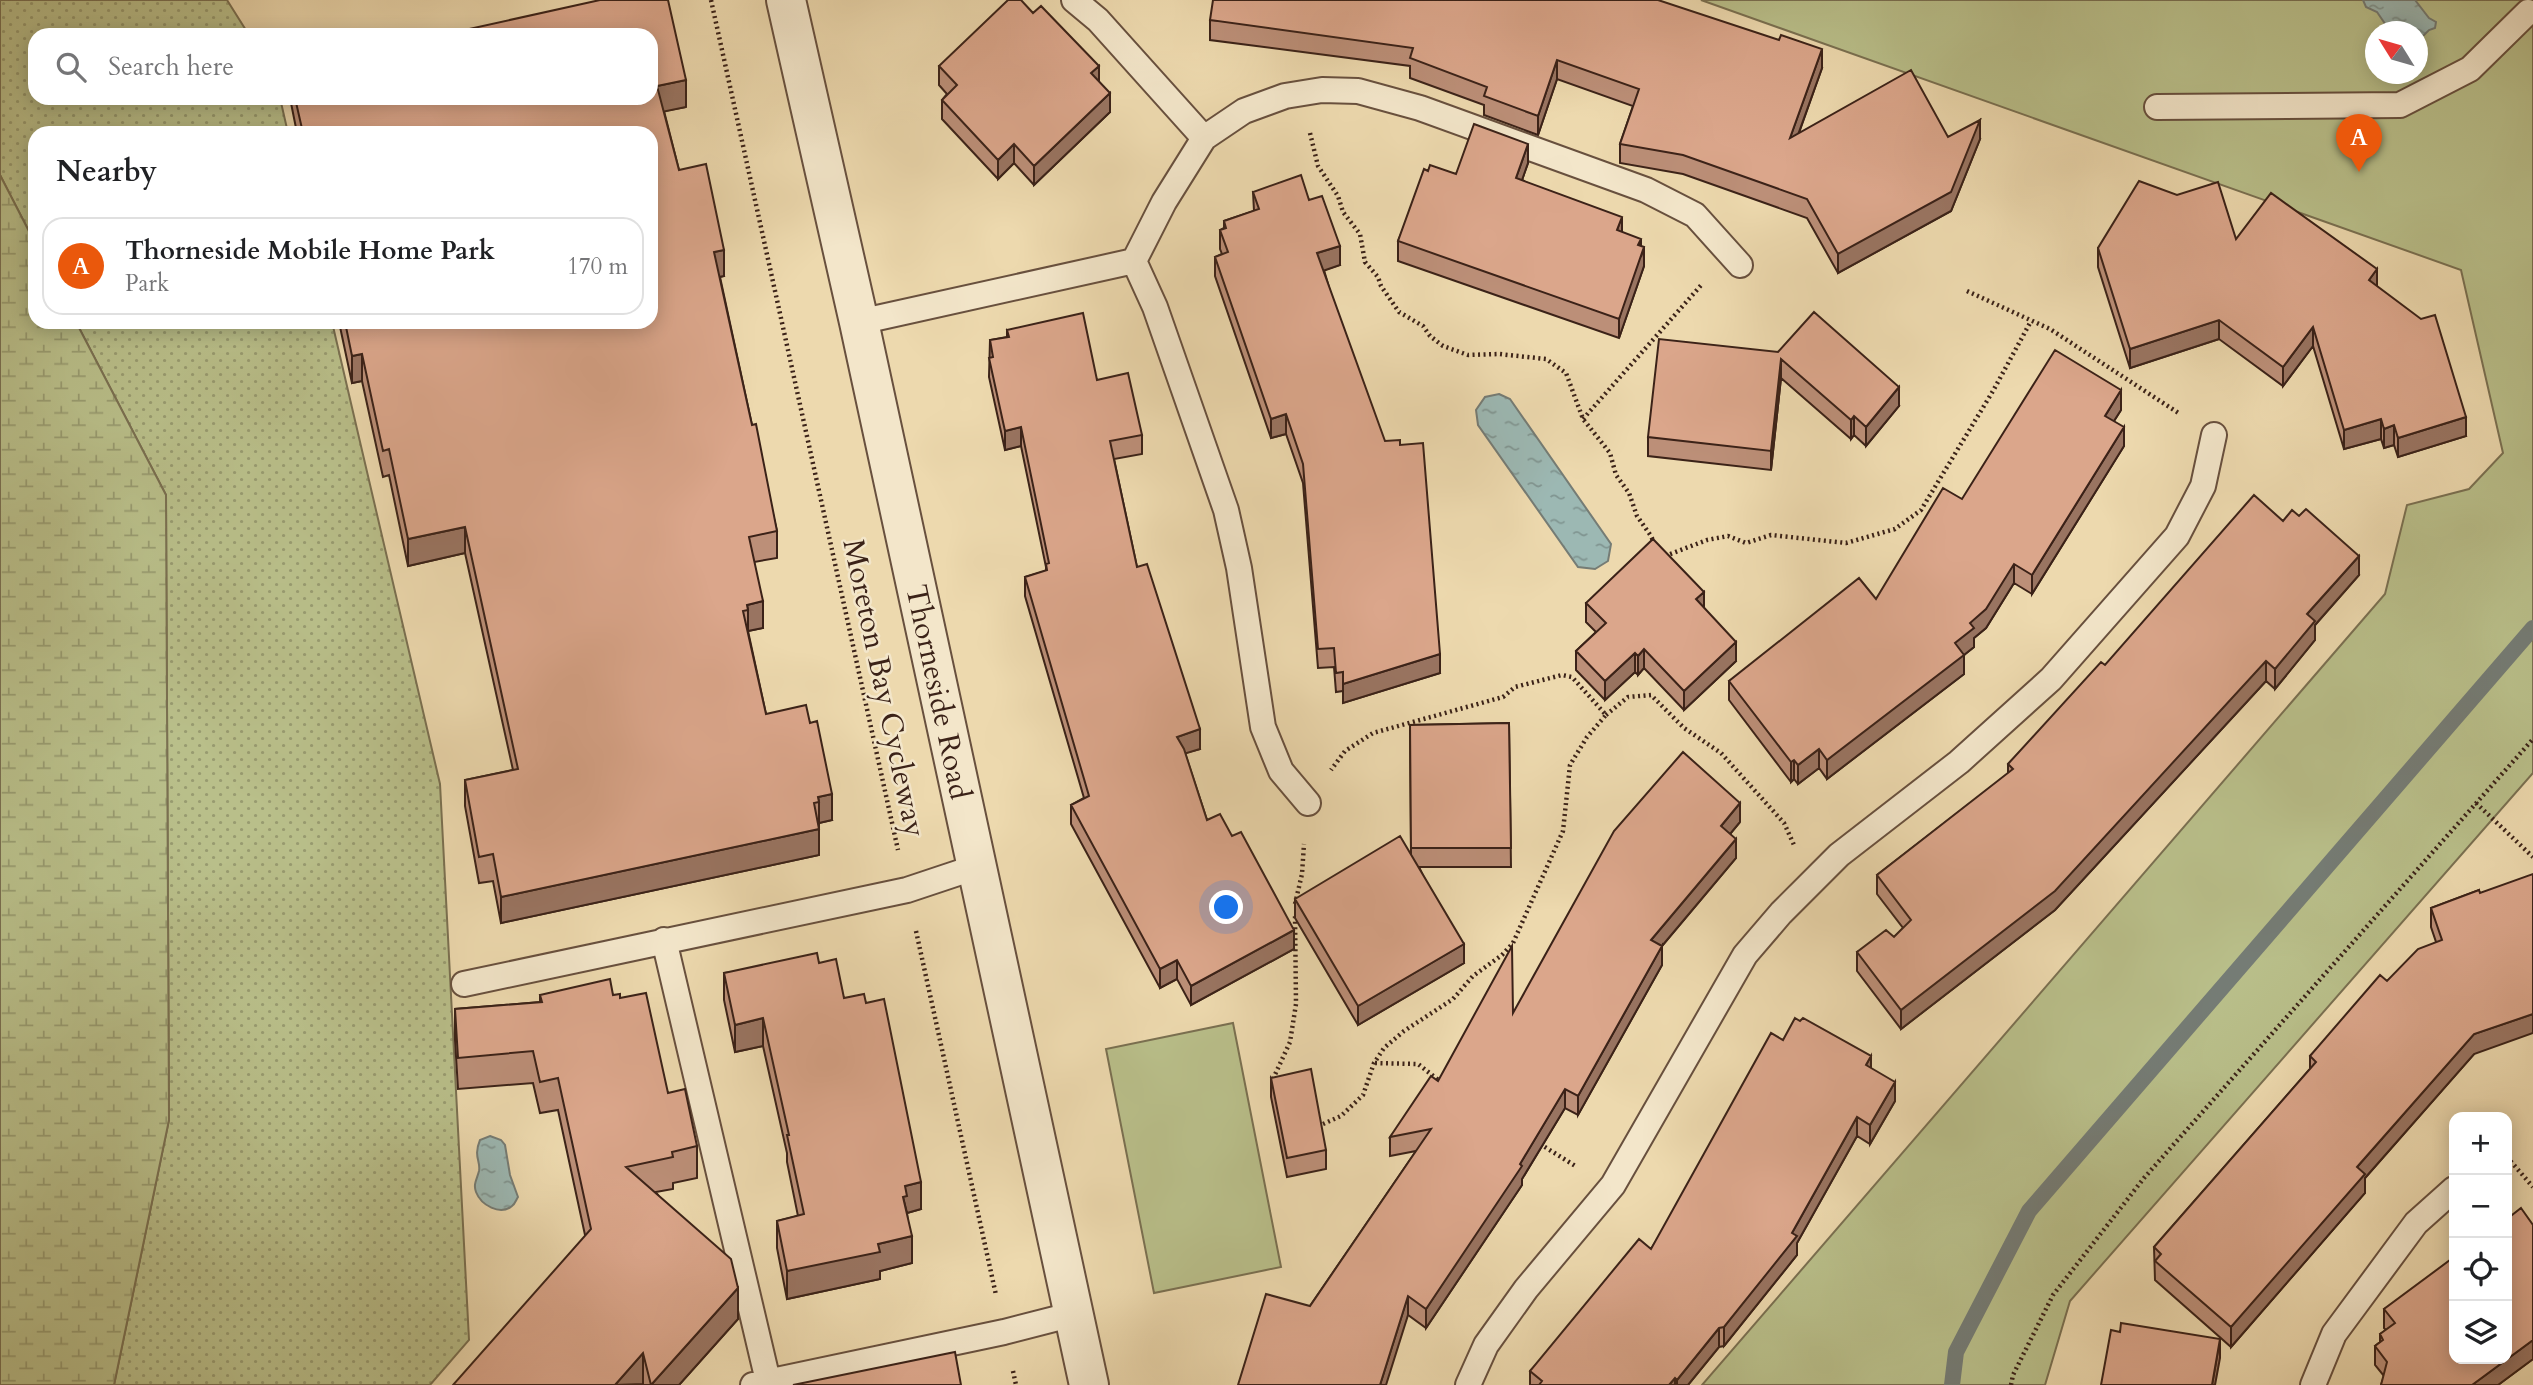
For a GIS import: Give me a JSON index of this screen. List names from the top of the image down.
{
  "streets": {
    "street": ["Thorneside Road"],
    "path": ["Moreton Bay Cycleway"]
  },
  "north": "top left",
  "page": {
    "search": "Search here",
    "pins": "A",
    "heading": "Nearby",
    "list": [
      {
        "mark": "A",
        "name": "Thorneside Mobile Home Park",
        "note": "Park",
        "value": "170 m"
      }
    ],
    "map_buttons": ["+", "−"]
  }
}
